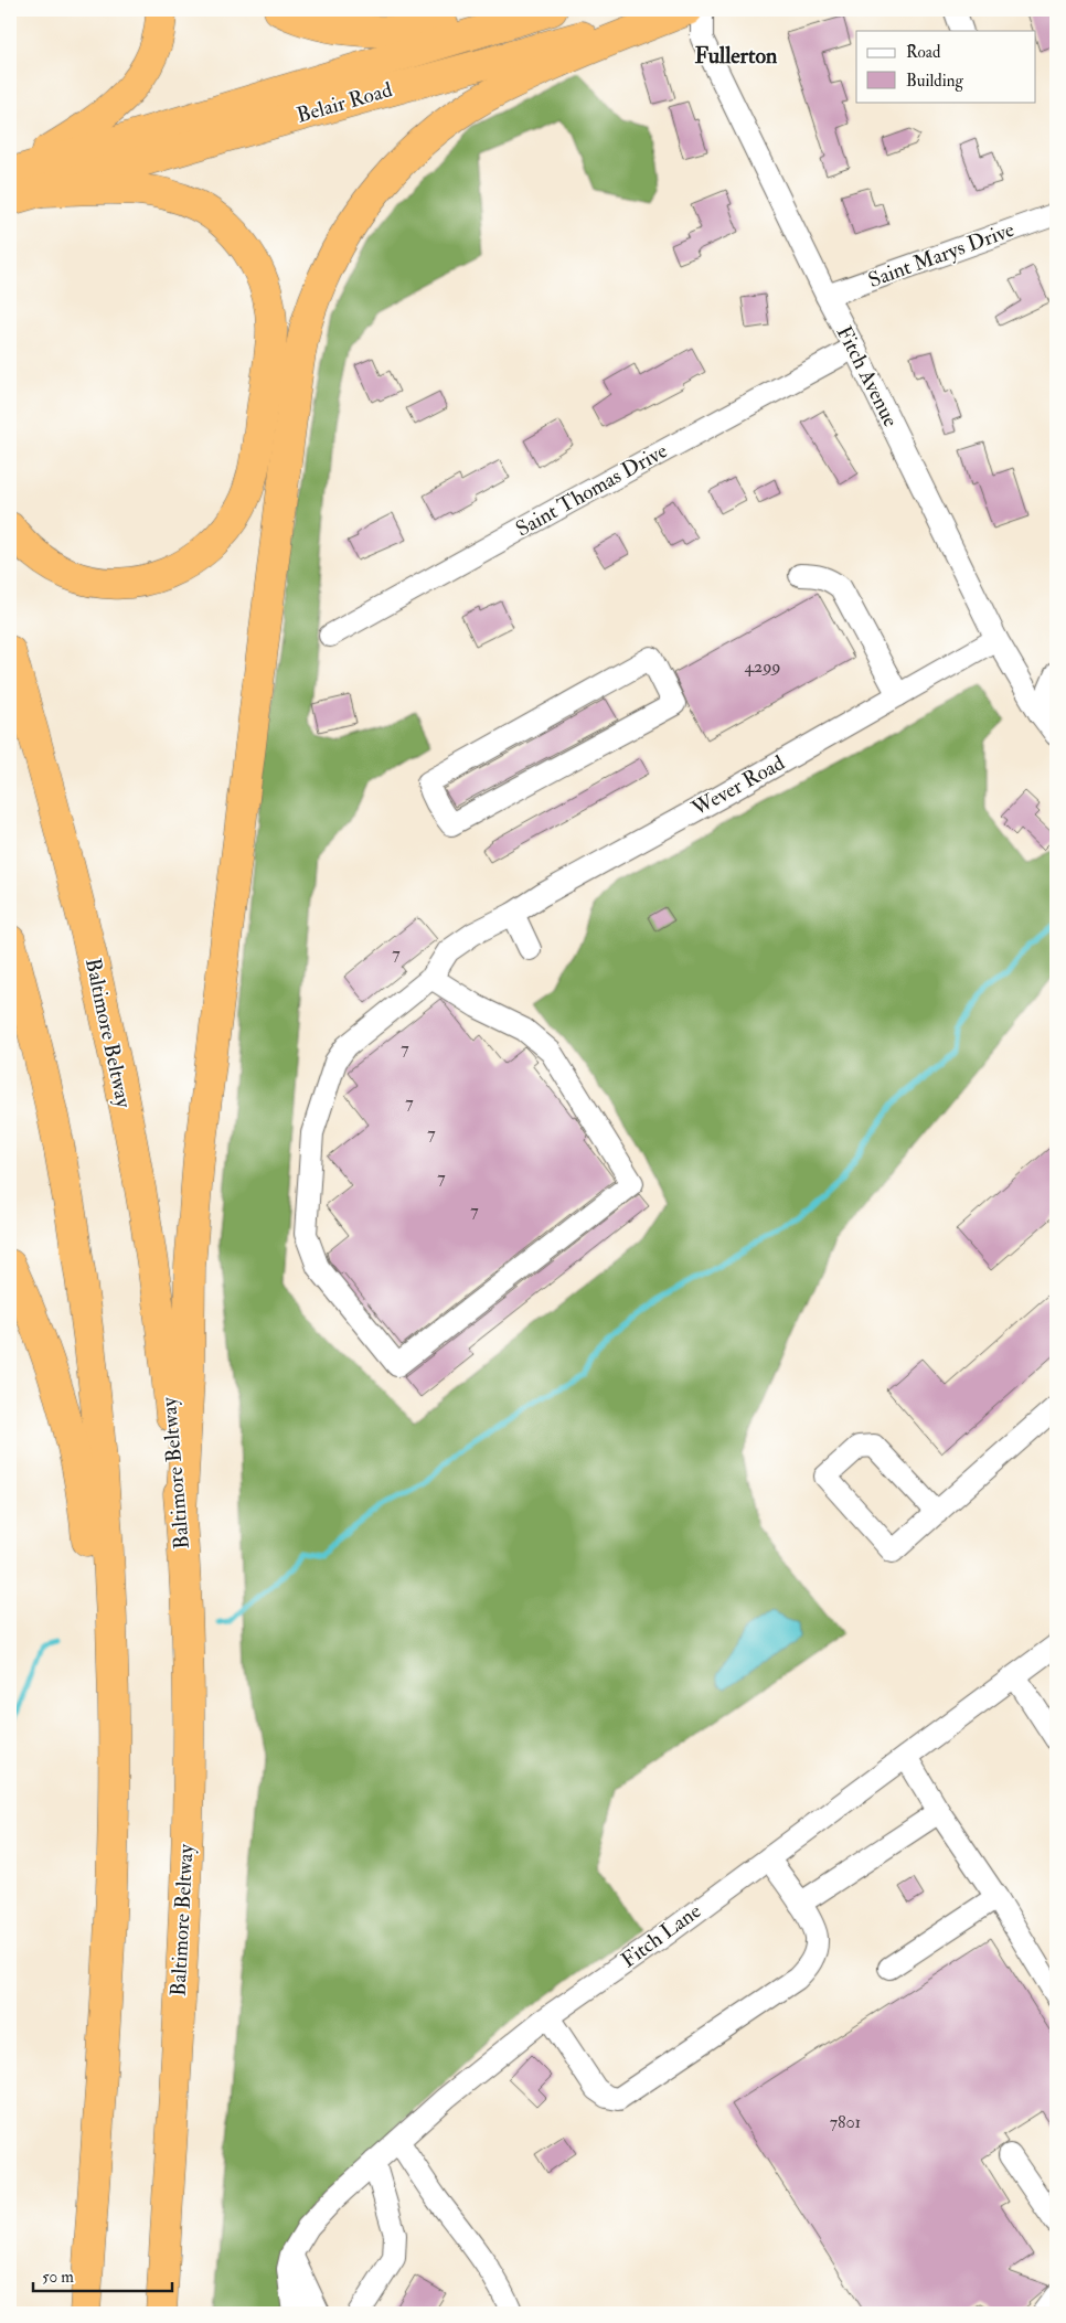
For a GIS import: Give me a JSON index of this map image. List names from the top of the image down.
{
  "streets": {
    "highway": ["Belair Road", "Baltimore Beltway"],
    "street": [
      "Saint Marys Drive",
      "Fitch Avenue",
      "Saint Thomas Drive",
      "Wever Road",
      "Fitch Lane"
    ]
  },
  "crossings": [
    ["Saint Marys Drive", "Fitch Avenue"],
    ["Fitch Avenue", "Saint Thomas Drive"],
    ["Fitch Avenue", "Wever Road"]
  ],
  "districts": ["Fullerton"],
  "house_numbers": [
    "4299",
    "7",
    "7",
    "7",
    "7",
    "7",
    "7",
    "7801"
  ],
  "legend": ["Road", "Building"],
  "scale_bar": "50 m"
}
